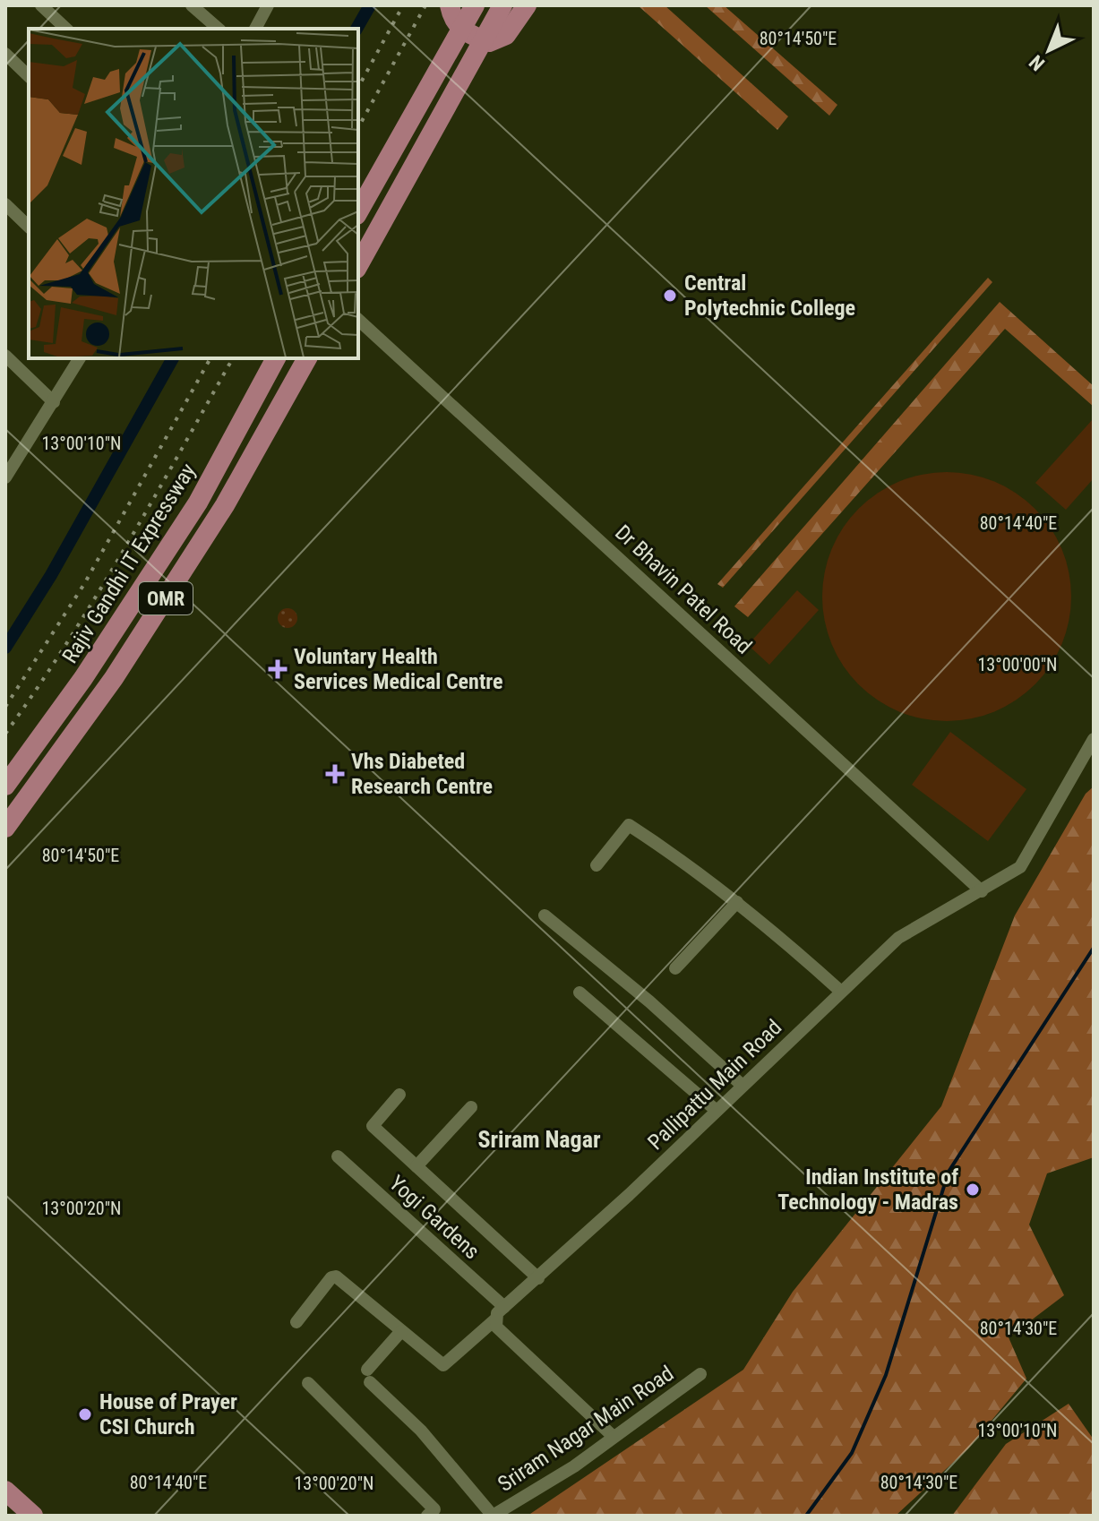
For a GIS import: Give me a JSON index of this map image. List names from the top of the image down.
{
  "streets": {
    "main road": ["Rajiv Gandhi IT Expressway", "OMR"],
    "street": [
      "Dr Bhavin Patel Road",
      "Pallipattu Main Road",
      "Yogi Gardens",
      "Sriram Nagar Main Road"
    ]
  },
  "crossings": [
    ["Dr Bhavin Patel Road", "Pallipattu Main Road"],
    ["Pallipattu Main Road", "Yogi Gardens"]
  ],
  "districts": ["Sriram Nagar"],
  "places": {
    "other": ["Central Polytechnic College", "Indian Institute of Technology - Madras", "House of Prayer CSI Church"],
    "health": ["Voluntary Health Services Medical Centre", "Vhs Diabeted Research Centre"]
  },
  "north": "bottom left",
  "coordinates": [
    "80°14'50\"E",
    "13°00'10\"N",
    "80°14'40\"E",
    "13°00'00\"N",
    "13°00'20\"N",
    "80°14'30\"E"
  ]
}
